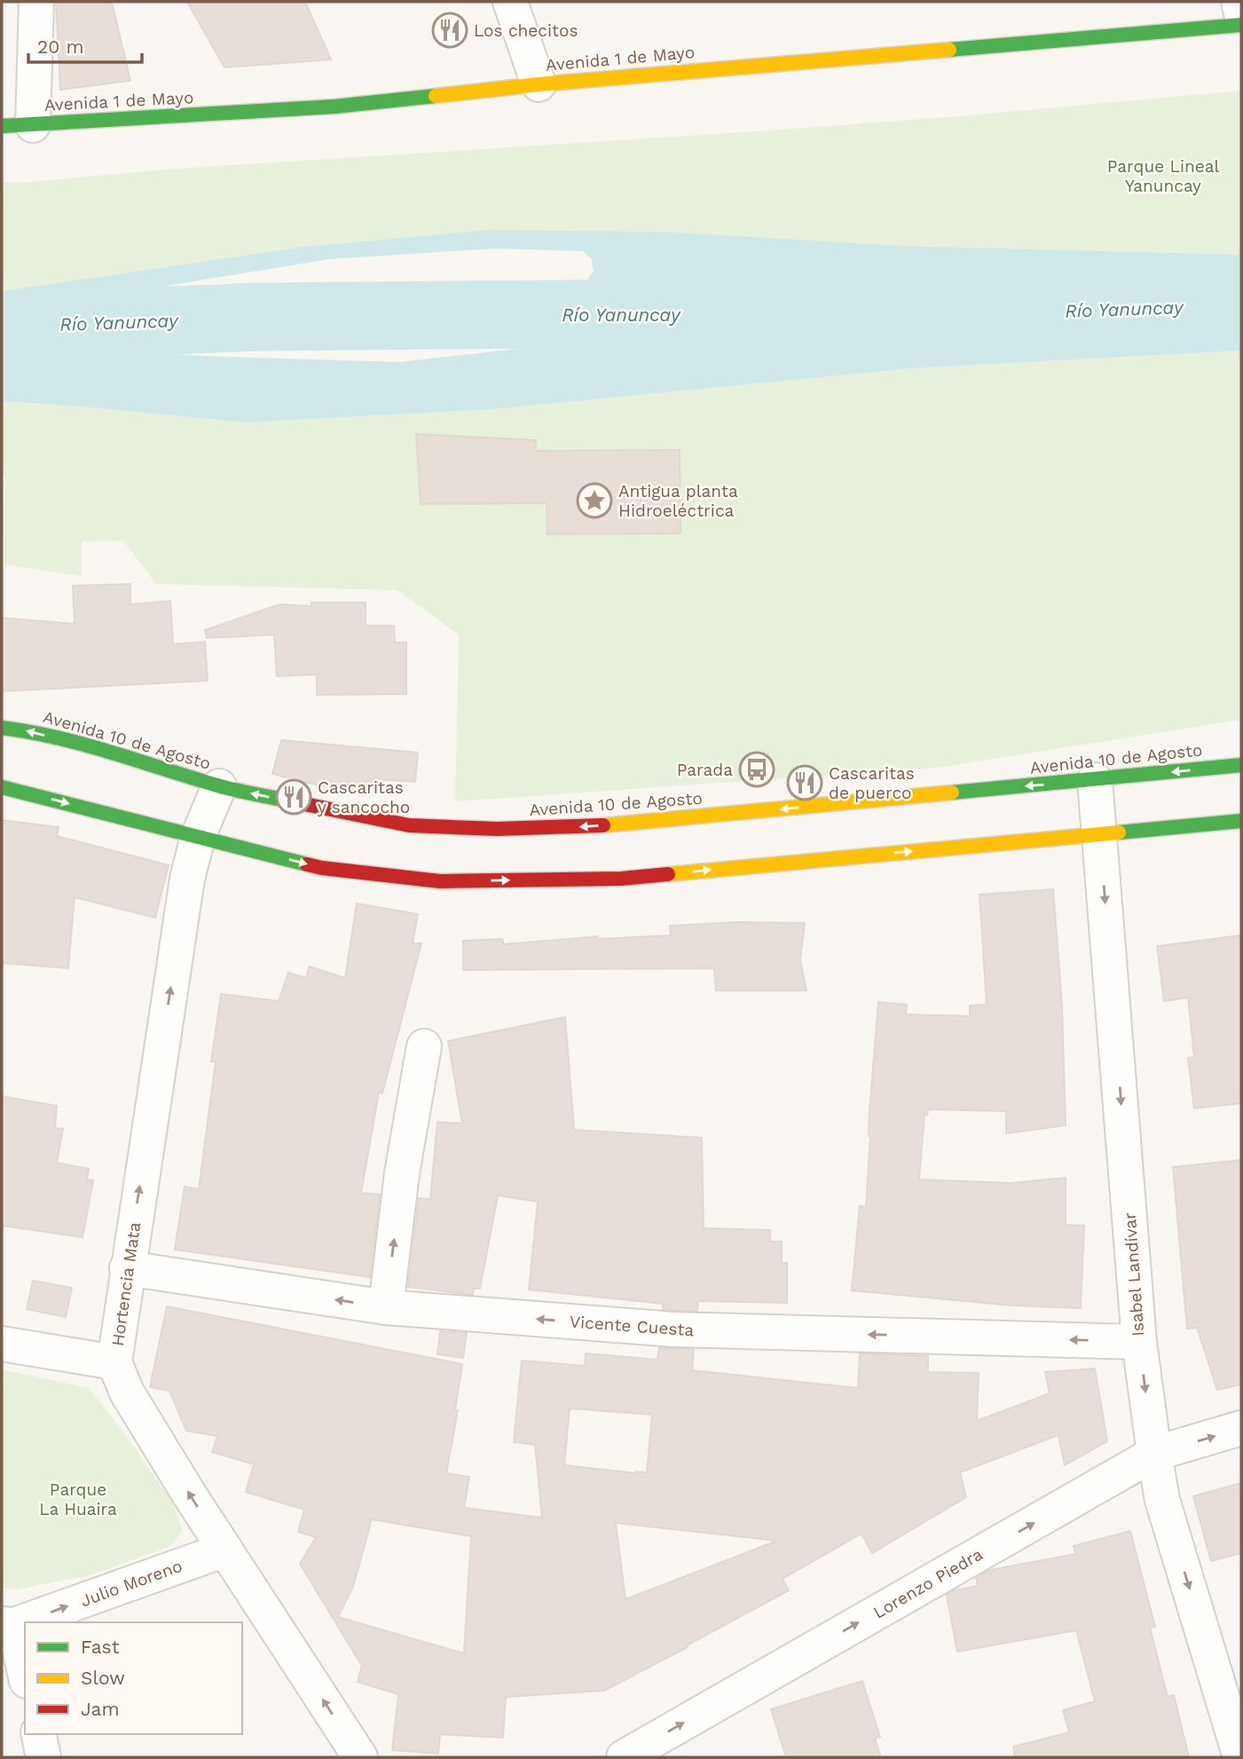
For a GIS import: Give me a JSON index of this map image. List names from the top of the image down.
{
  "streets": {
    "main road": ["Avenida 1 de Mayo", "Avenida 10 de Agosto"],
    "street": [
      "Isabel Landívar",
      "Hortencia Mata",
      "Vicente Cuesta",
      "Julio Moreno",
      "Lorenzo Piedra"
    ]
  },
  "crossings": [
    ["Avenida 10 de Agosto", "Isabel Landívar"],
    ["Avenida 10 de Agosto", "Hortencia Mata"],
    ["Isabel Landívar", "Vicente Cuesta"],
    ["Isabel Landívar", "Lorenzo Piedra"],
    ["Hortencia Mata", "Vicente Cuesta"],
    ["Hortencia Mata", "Julio Moreno"]
  ],
  "one_way": [
    "Isabel Landívar",
    "Vicente Cuesta",
    "Julio Moreno",
    "Lorenzo Piedra"
  ],
  "water": ["Río Yanuncay"],
  "parks": ["Parque Lineal Yanuncay", "Parque La Huaira"],
  "places": {
    "restaurant": ["Los checitos", "Cascaritas de puerco", "Cascaritas y sancocho"],
    "place": ["Antigua planta Hidroeléctrica"],
    "bus stop": ["Parada"]
  },
  "legend": ["Fast", "Slow", "Jam"],
  "scale_bar": "20 m"
}
